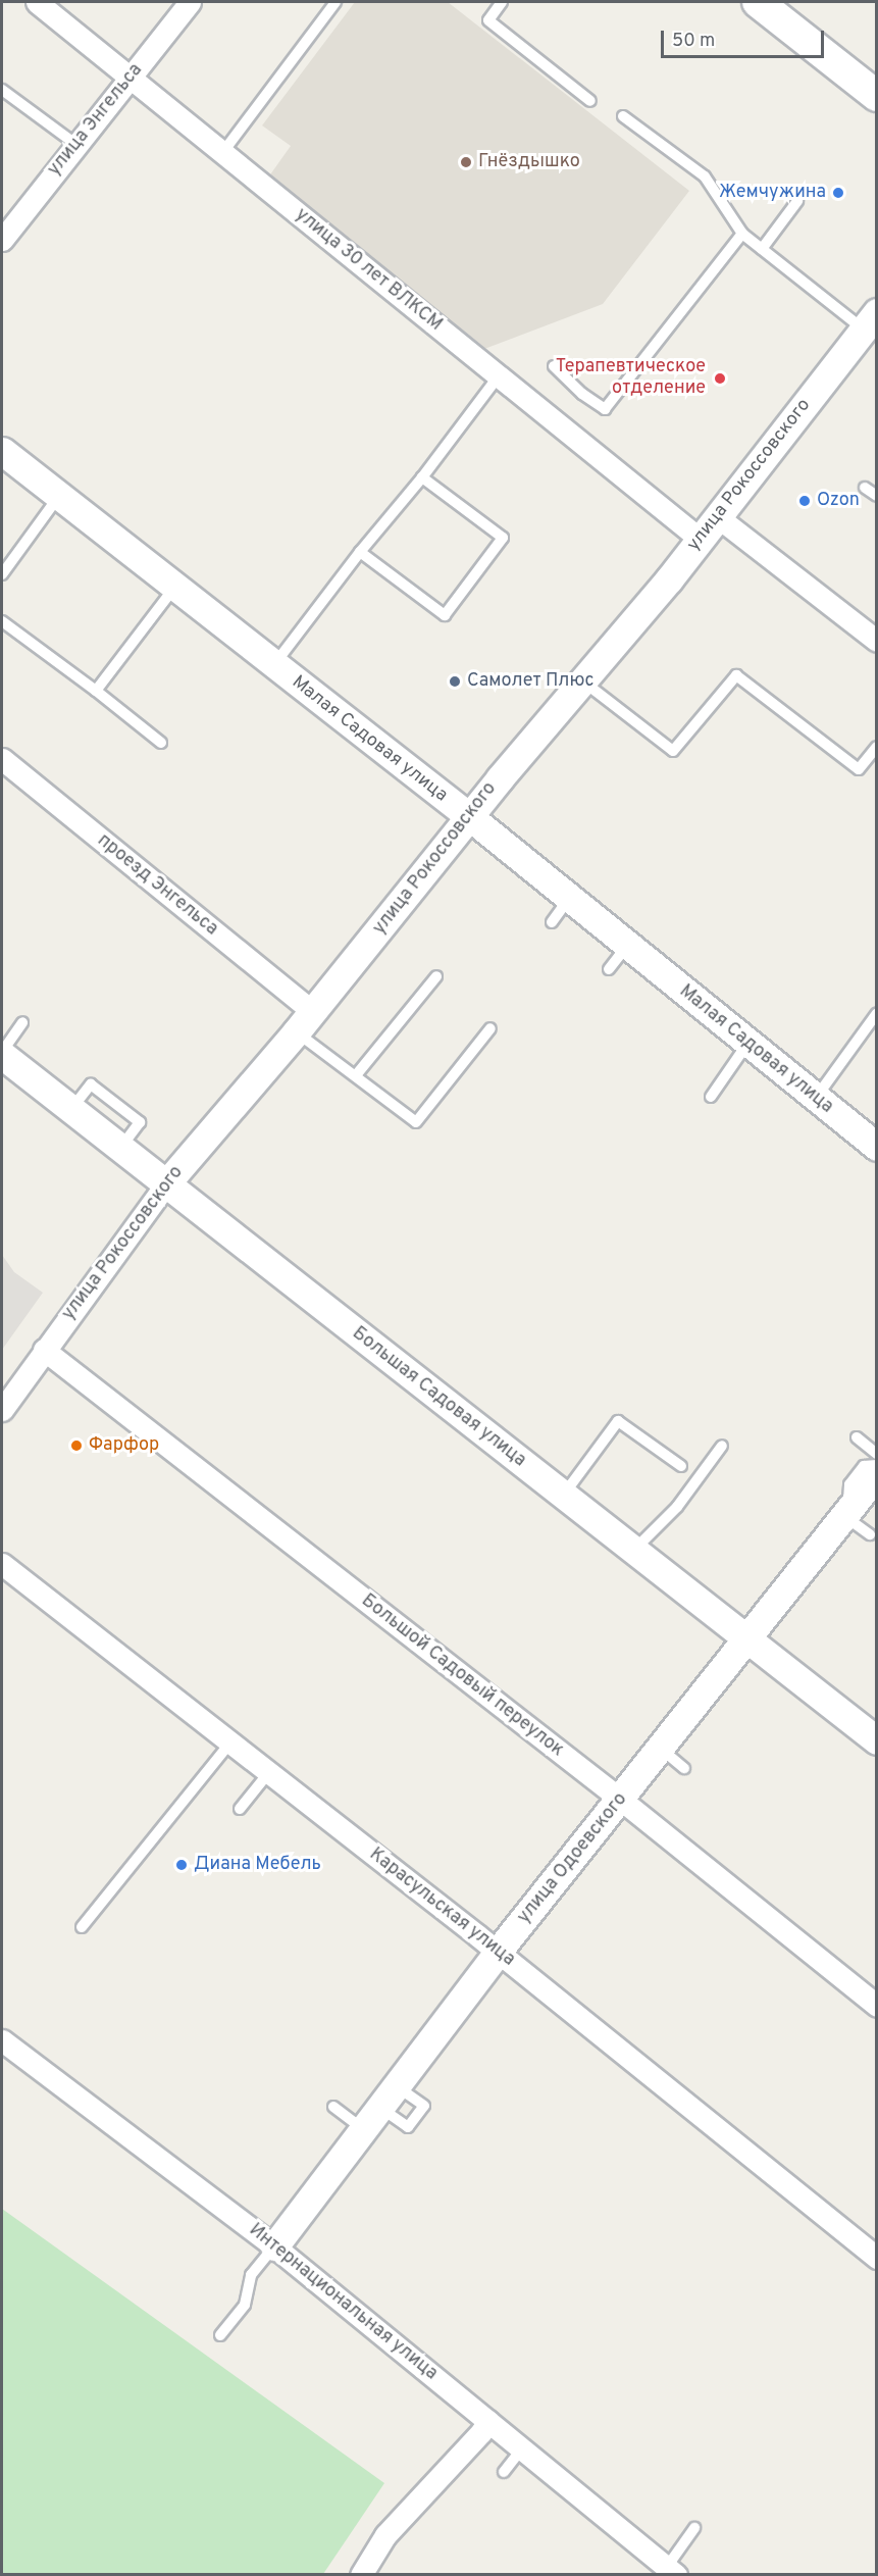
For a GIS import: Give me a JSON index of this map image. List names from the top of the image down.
{
  "streets": {
    "street": [
      "улица Энгельса",
      "улица 30 лет ВЛКСМ",
      "улица Рокоссовского",
      "Малая Садовая улица",
      "проезд Энгельса",
      "Большая Садовая улица",
      "Большой Садовый переулок",
      "улица Одоевского",
      "Карасульская улица",
      "Интернациональная улица"
    ]
  },
  "crossings": [
    ["улица Энгельса", "улица 30 лет ВЛКСМ"],
    ["улица 30 лет ВЛКСМ", "улица Рокоссовского"],
    ["улица Рокоссовского", "Малая Садовая улица"],
    ["улица Рокоссовского", "проезд Энгельса"],
    ["улица Рокоссовского", "Большая Садовая улица"],
    ["улица Рокоссовского", "Большой Садовый переулок"],
    ["Большая Садовая улица", "улица Одоевского"],
    ["Большой Садовый переулок", "улица Одоевского"],
    ["улица Одоевского", "Карасульская улица"],
    ["улица Одоевского", "Интернациональная улица"]
  ],
  "places": [
    "Гнёздышко",
    "Жемчужина",
    "Терапевтическое отделение",
    "Ozon",
    "Самолет Плюс",
    "Фарфор",
    "Диана Мебель"
  ],
  "scale_bar": "50 m"
}
